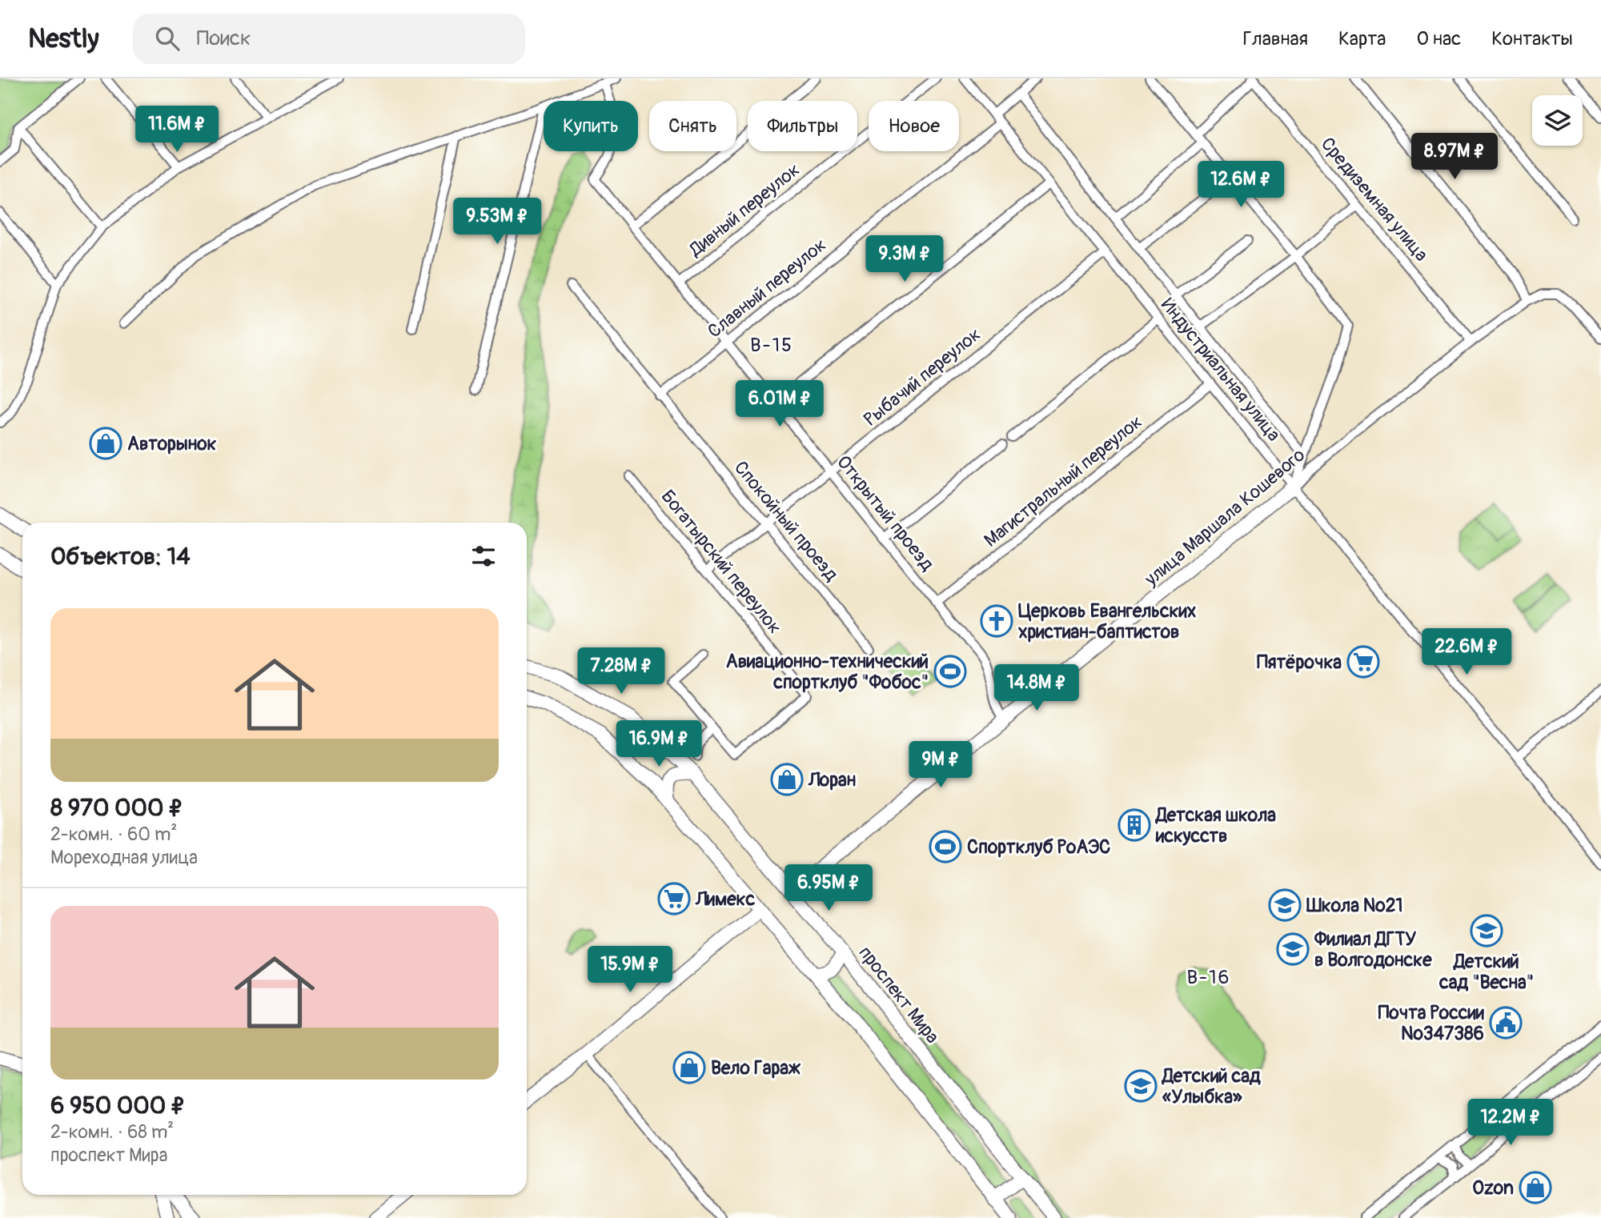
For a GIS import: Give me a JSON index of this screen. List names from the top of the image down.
{
  "streets": {
    "main road": ["улица Маршала Кошевого", "проспект Мира"],
    "street": [
      "Средиземная улица",
      "Дивный переулок",
      "Славный переулок",
      "Индустриальная улица",
      "Рыбачий переулок",
      "Магистральный переулок",
      "Открытый проезд",
      "Спокойный проезд",
      "Богатырский переулок"
    ]
  },
  "crossings": [
    ["Средиземная улица", "улица Маршала Кошевого"],
    ["Дивный переулок", "Открытый проезд"],
    ["Славный переулок", "Индустриальная улица"],
    ["Славный переулок", "Открытый проезд"],
    ["Славный переулок", "Спокойный проезд"],
    ["Индустриальная улица", "Рыбачий переулок"],
    ["Индустриальная улица", "Магистральный переулок"],
    ["Индустриальная улица", "улица Маршала Кошевого"],
    ["Рыбачий переулок", "Открытый проезд"],
    ["Рыбачий переулок", "Спокойный проезд"],
    ["Рыбачий переулок", "Богатырский переулок"],
    ["Магистральный переулок", "Открытый проезд"],
    ["Открытый проезд", "улица Маршала Кошевого"],
    ["улица Маршала Кошевого", "проспект Мира"]
  ],
  "districts": ["В-15", "В-16"],
  "places": {
    "shop": [
      "Авторынок",
      "Лоран",
      "Вело Гараж",
      "Ozon"
    ],
    "church": ["Церковь Евангельских христиан-баптистов"],
    "supermarket": ["Пятёрочка", "Лимекс"],
    "sports": ["Авиационно-технический спортклуб \"Фобос\"", "Спортклуб РоАЭС"],
    "building": ["Детская школа искусств"],
    "school or university": [
      "Школа №21",
      "Детский сад \"Весна\"",
      "Филиал ДГТУ в Волгодонске",
      "Детский сад «Улыбка»"
    ],
    "public building": ["Почта России №347386"]
  },
  "page": {
    "header": "Nestly",
    "search": "Поиск",
    "nav": [
      "Главная",
      "Карта",
      "О нас",
      "Контакты"
    ],
    "chip": [
      "Купить",
      "Снять",
      "Фильтры",
      "Новое"
    ],
    "price": [
      "11.6M ₽",
      "8.97M ₽",
      "12.6M ₽",
      "9.53M ₽",
      "9.3M ₽",
      "6.01M ₽",
      "22.6M ₽",
      "7.28M ₽",
      "14.8M ₽",
      "16.9M ₽",
      "9M ₽",
      "6.95M ₽",
      "15.9M ₽",
      "12.2M ₽"
    ],
    "heading": "Объектов: 14",
    "list": [
      {
        "name": "8 970 000 ₽",
        "note": "2-комн. · 60 m² · Мореходная улица"
      },
      {
        "name": "6 950 000 ₽",
        "note": "2-комн. · 68 m² · проспект Мира"
      }
    ]
  }
}
